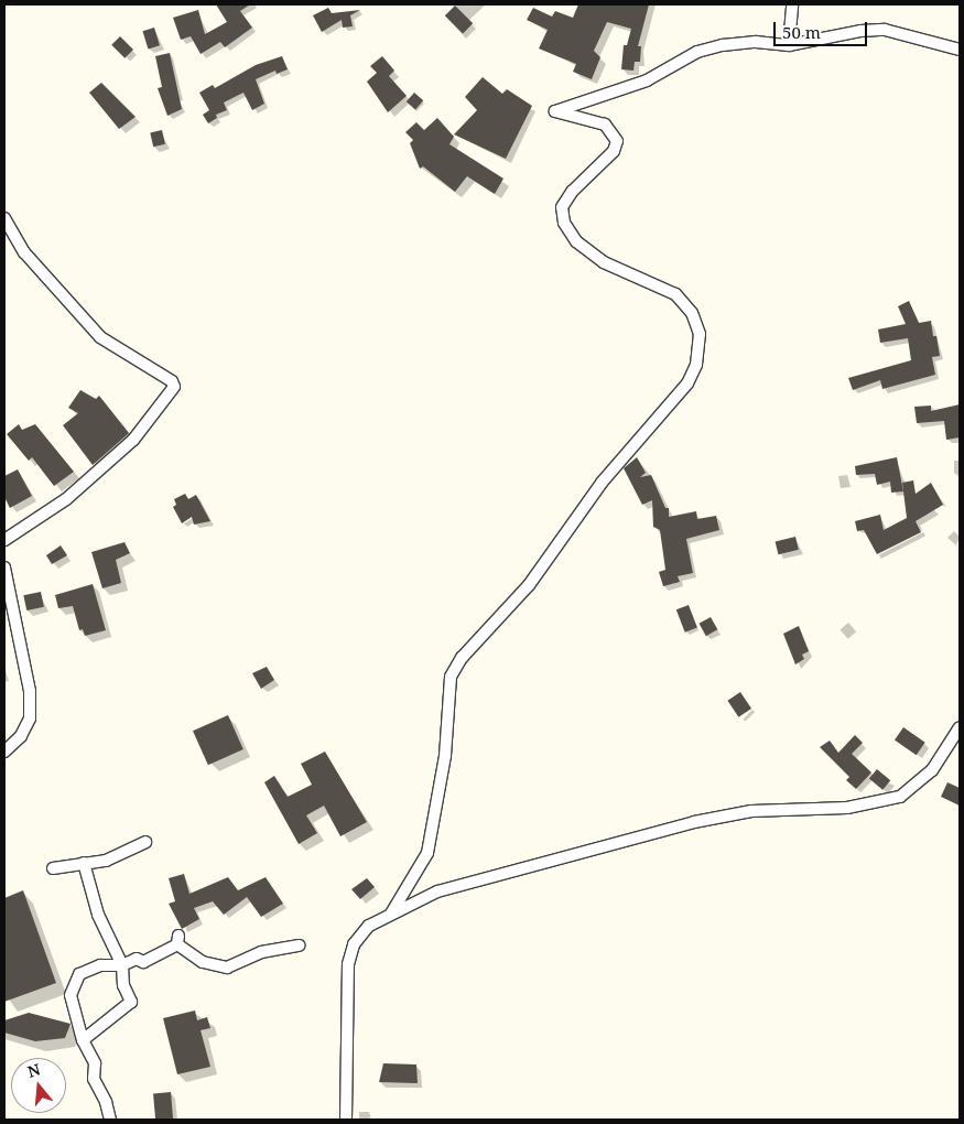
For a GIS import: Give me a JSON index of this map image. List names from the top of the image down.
{
  "scale_bar": "50 m",
  "north": "top"
}
